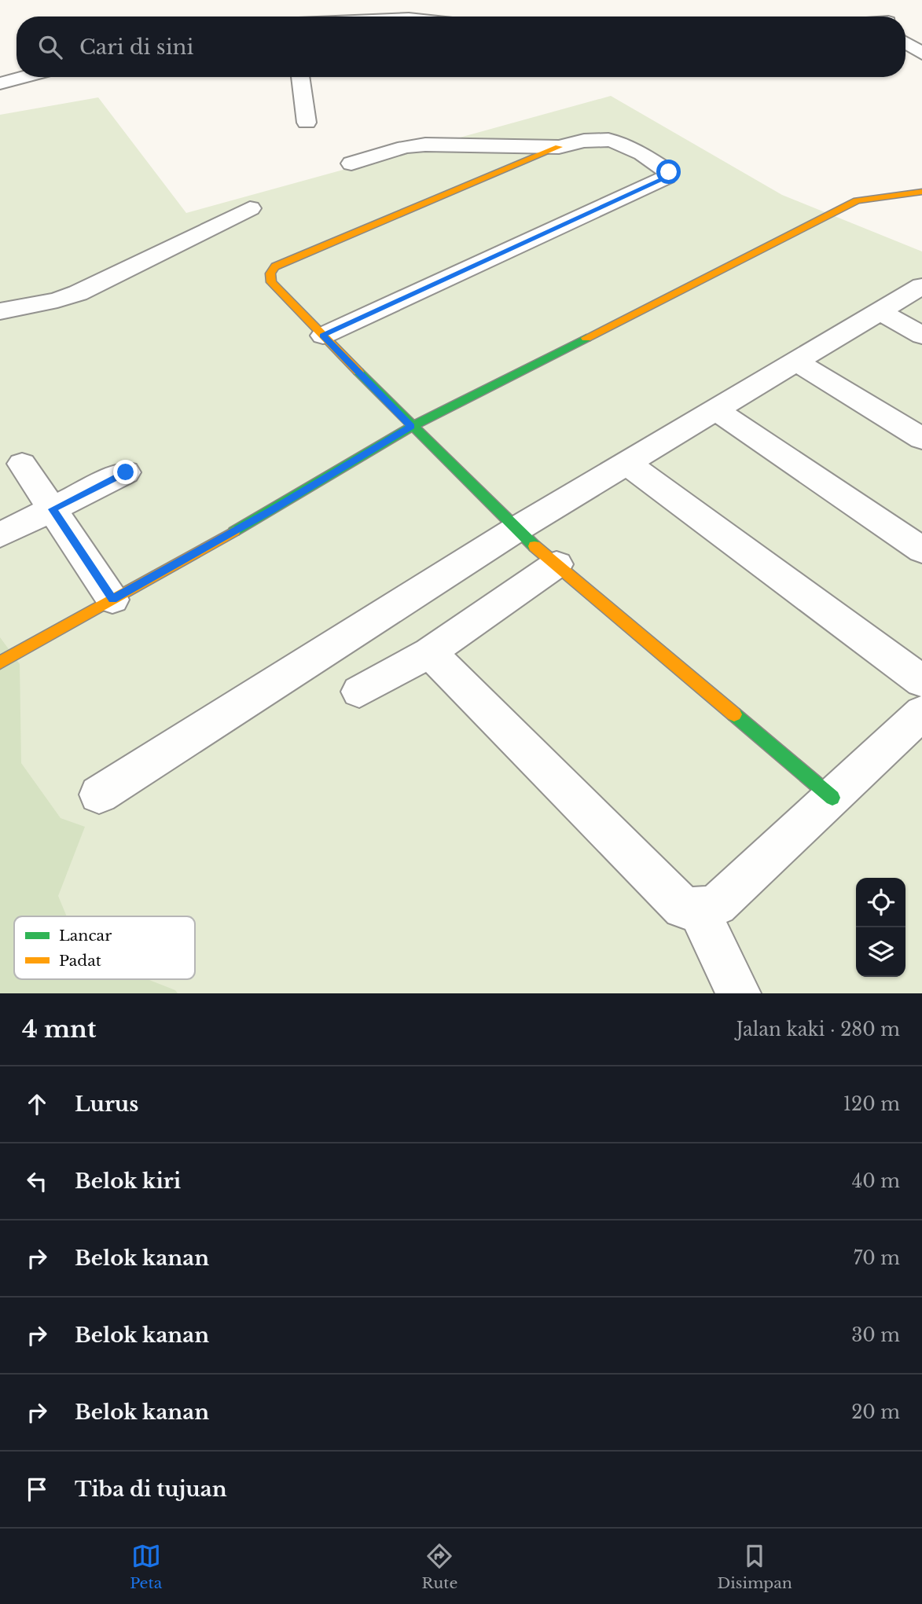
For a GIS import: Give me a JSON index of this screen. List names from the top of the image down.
{
  "legend": ["Lancar", "Padat"],
  "page": {
    "search": "Cari di sini",
    "heading": ["4 mnt", "Jalan kaki · 280 m"],
    "list": [
      ["Lurus", "120 m"],
      ["Belok kiri", "40 m"],
      ["Belok kanan", "70 m"],
      ["Belok kanan", "30 m"],
      ["Belok kanan", "20 m"],
      "Tiba di tujuan"
    ],
    "nav": ["Peta", "Rute", "Disimpan"]
  }
}
